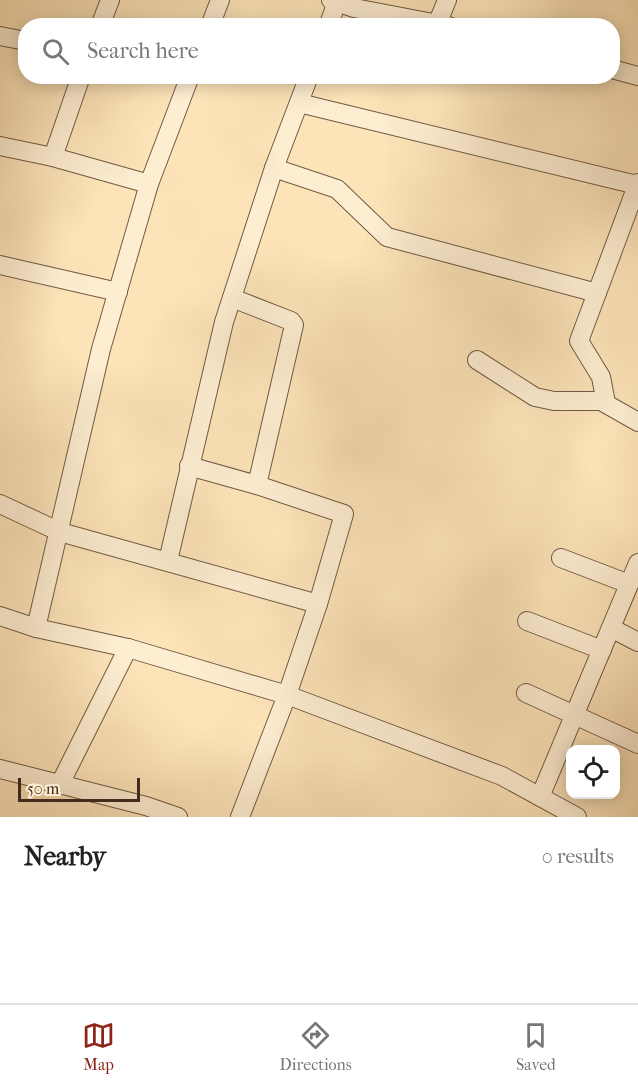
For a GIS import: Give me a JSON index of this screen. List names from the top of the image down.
{
  "scale_bar": "50 m",
  "page": {
    "search": "Search here",
    "scale": "50 m",
    "heading": ["Nearby", "0 results"],
    "nav": ["Map", "Directions", "Saved"]
  }
}
